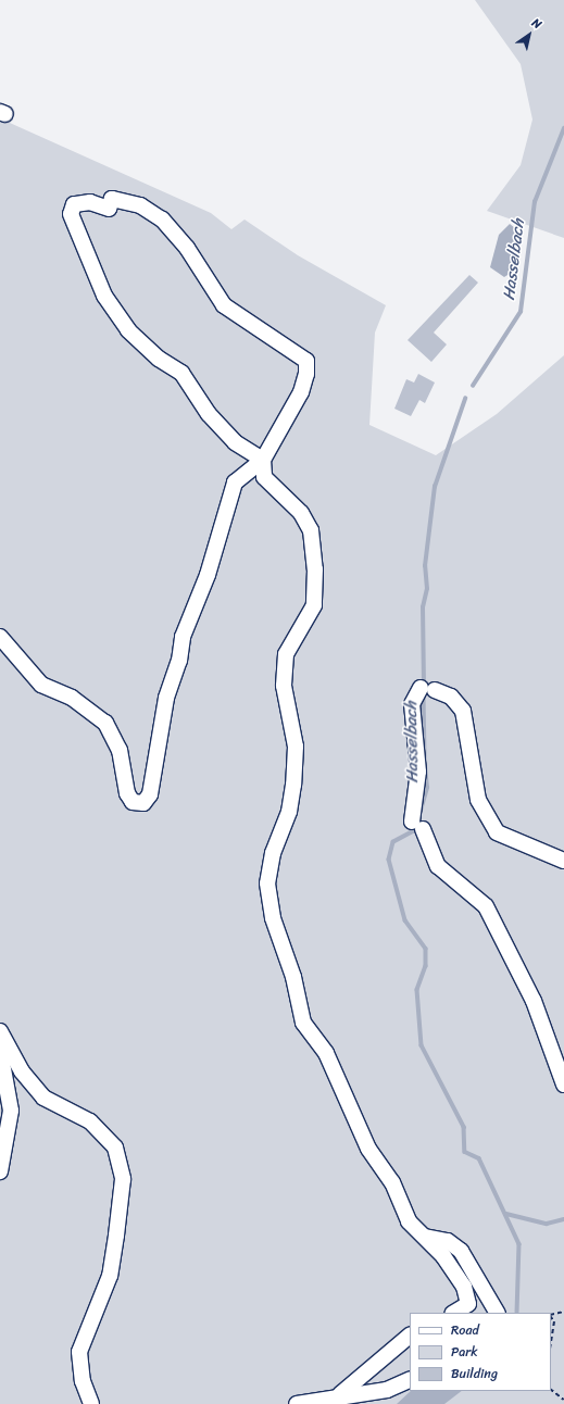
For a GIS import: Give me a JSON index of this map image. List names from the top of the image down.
{
  "water": ["Hasselbach"],
  "legend": ["Road", "Park", "Building"],
  "north": "top right"
}
